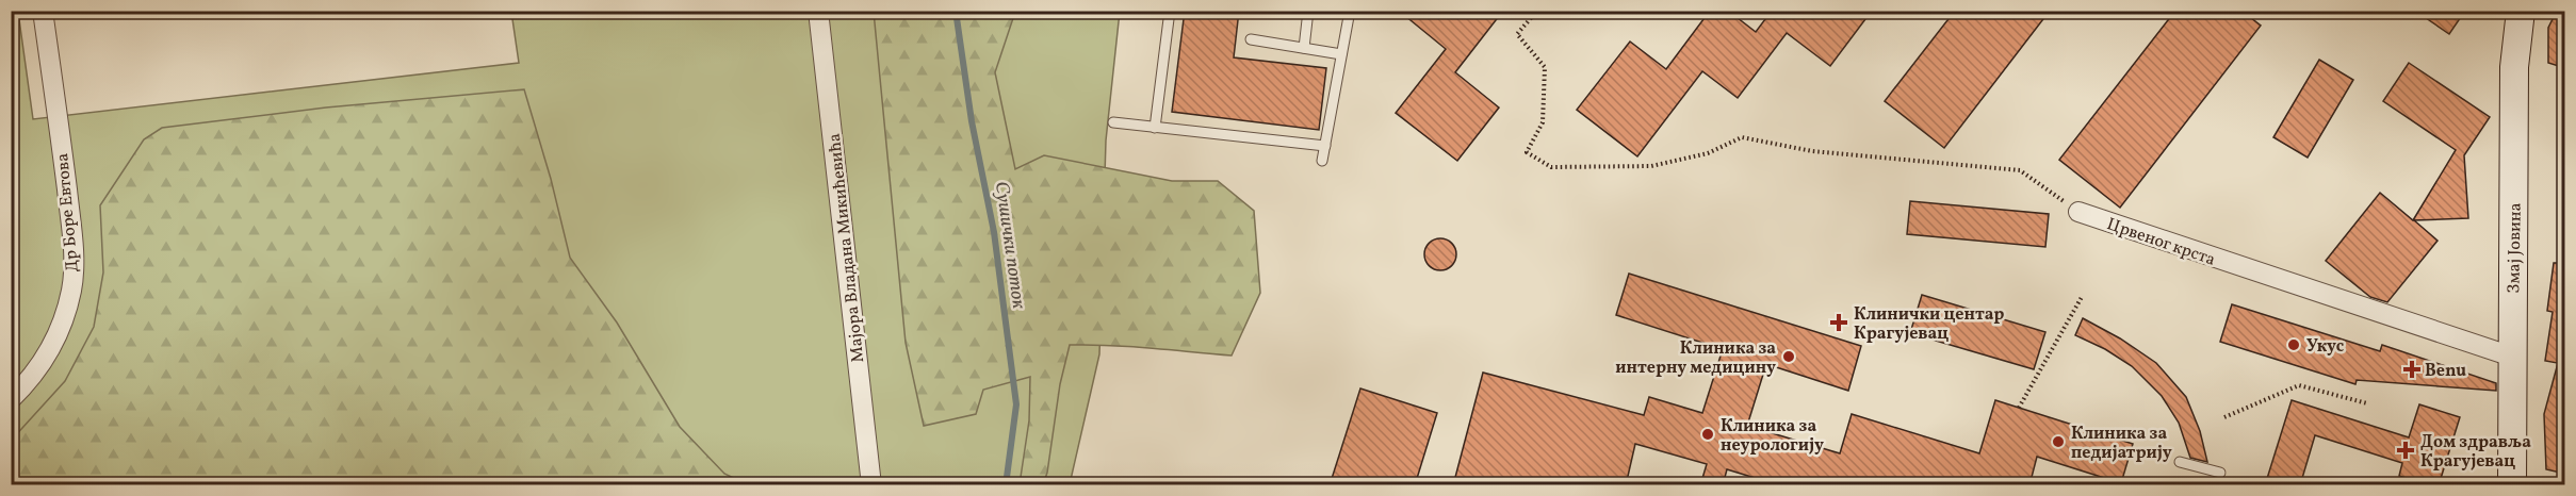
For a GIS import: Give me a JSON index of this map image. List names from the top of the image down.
{
  "streets": {
    "main road": ["Змај Јовина"],
    "street": ["Др Боре Евтова", "Црвеног крста", "Мајора Владана Микићевића"]
  },
  "crossings": [
    ["Црвеног крста", "Змај Јовина"]
  ],
  "water": ["Сушички поток"],
  "places": {
    "health": ["Клинички центар Крагујевац", "Benu", "Дом здравља Крагујевац"],
    "other": [
      "Укус",
      "Клиника за интерну медицину",
      "Клиника за неурологију",
      "Клиника за педијатрију"
    ]
  }
}
